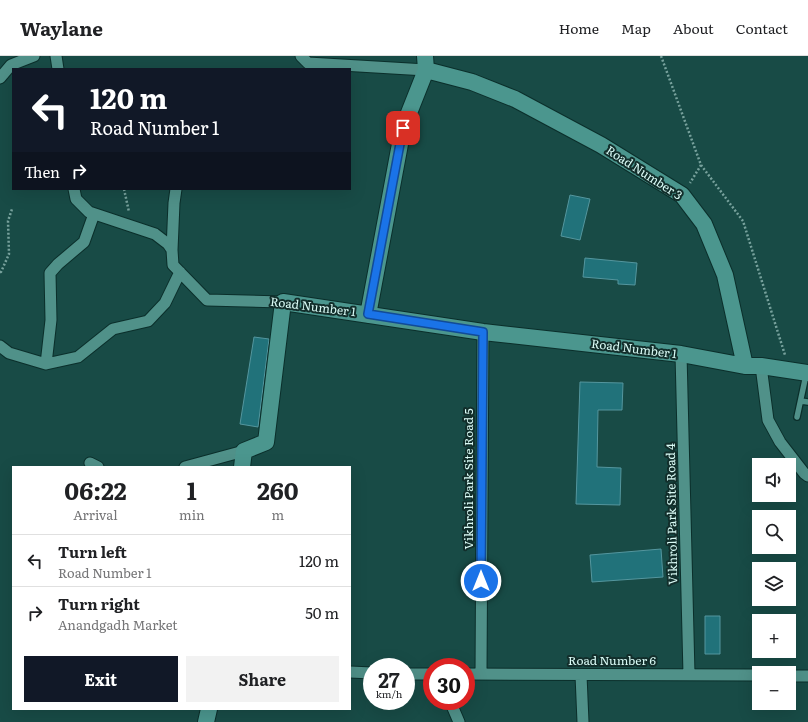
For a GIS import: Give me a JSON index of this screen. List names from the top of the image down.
{
  "streets": {
    "street": [
      "Road Number 3",
      "Road Number 1",
      "Vikhroli Park Site Road 5",
      "Vikhroli Park Site Road 4",
      "Road Number 6"
    ]
  },
  "crossings": [
    ["Road Number 3", "Road Number 1"],
    ["Road Number 1", "Vikhroli Park Site Road 5"],
    ["Road Number 1", "Vikhroli Park Site Road 4"],
    ["Vikhroli Park Site Road 5", "Road Number 6"],
    ["Vikhroli Park Site Road 4", "Road Number 6"]
  ],
  "page": {
    "header": "Waylane",
    "nav": [
      "Home",
      "Map",
      "About",
      "Contact"
    ],
    "turn": ["120 m", "Road Number 1"],
    "then": "Then",
    "map_buttons": ["+", "−"],
    "eta": [
      "06:22",
      "Arrival",
      "1",
      "min",
      "260",
      "m"
    ],
    "list": [
      {
        "name": "Turn left",
        "note": "Road Number 1",
        "value": "120 m"
      },
      {
        "name": "Turn right",
        "note": "Anandgadh Market",
        "value": "50 m"
      }
    ],
    "buttons": ["Exit", "Share"],
    "speed": "27 km/h",
    "limit": "30"
  }
}
